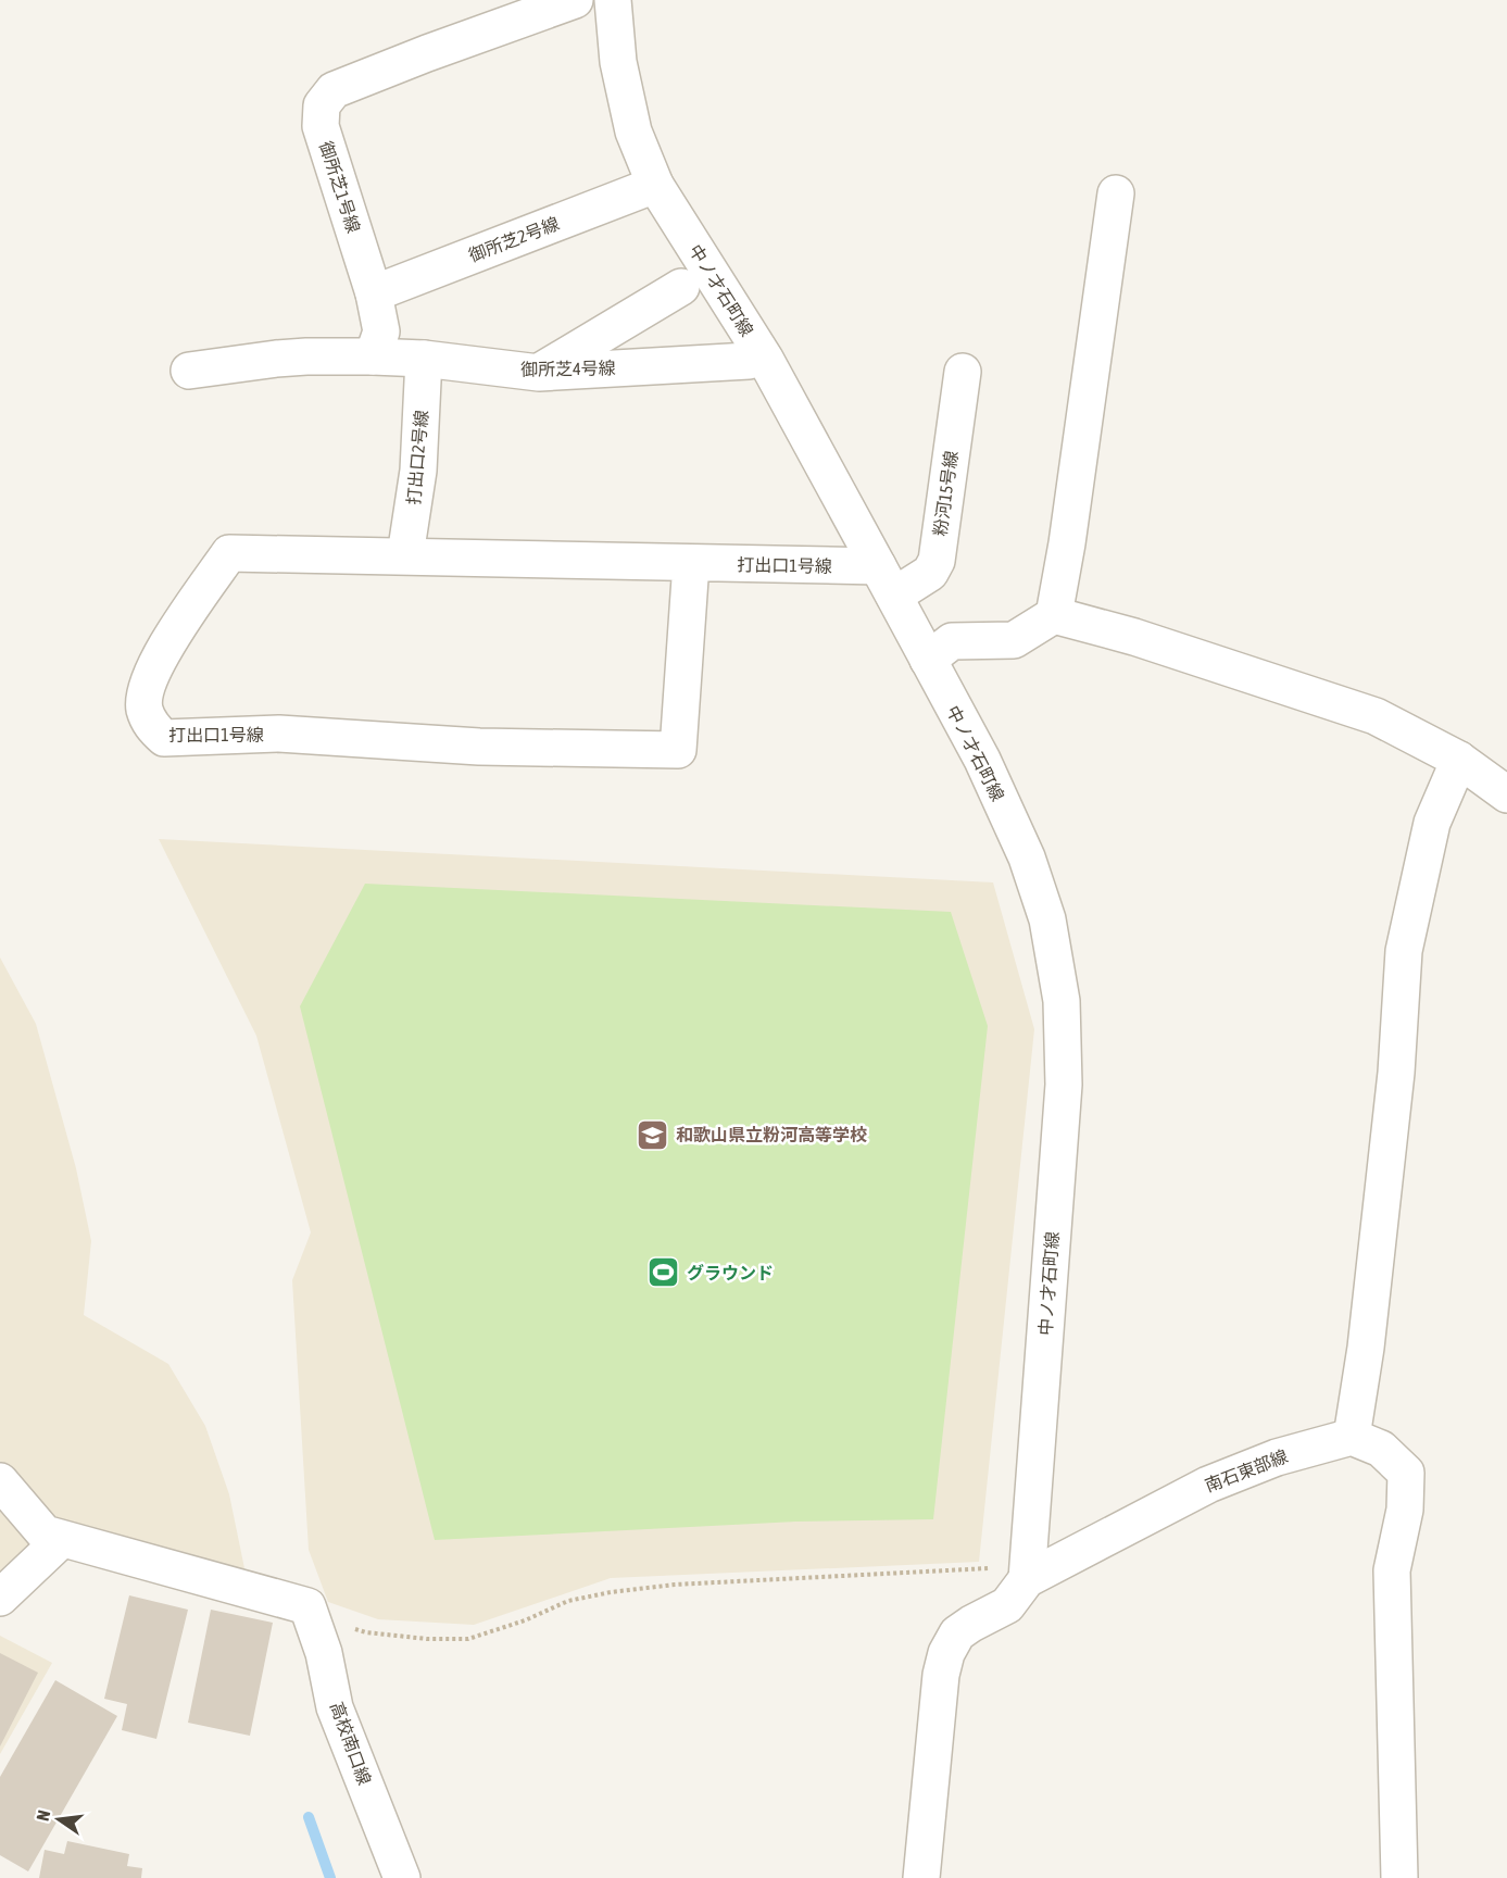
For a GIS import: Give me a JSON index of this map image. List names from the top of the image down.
{
  "streets": {
    "street": [
      "御所芝1号線",
      "御所芝2号線",
      "中ノ才石町線",
      "御所芝4号線",
      "打出口2号線",
      "粉河15号線",
      "打出口1号線",
      "南石東部線",
      "高校南口線"
    ]
  },
  "crossings": [
    ["御所芝1号線", "御所芝2号線"],
    ["御所芝1号線", "御所芝4号線"],
    ["御所芝2号線", "中ノ才石町線"],
    ["中ノ才石町線", "御所芝4号線"],
    ["中ノ才石町線", "粉河15号線"],
    ["中ノ才石町線", "打出口1号線"],
    ["中ノ才石町線", "南石東部線"],
    ["御所芝4号線", "打出口2号線"],
    ["打出口2号線", "打出口1号線"],
    ["粉河15号線", "打出口1号線"]
  ],
  "places": {
    "school or university": ["和歌山県立粉河高等学校"],
    "sports": ["グラウンド"]
  },
  "north": "left"
}
